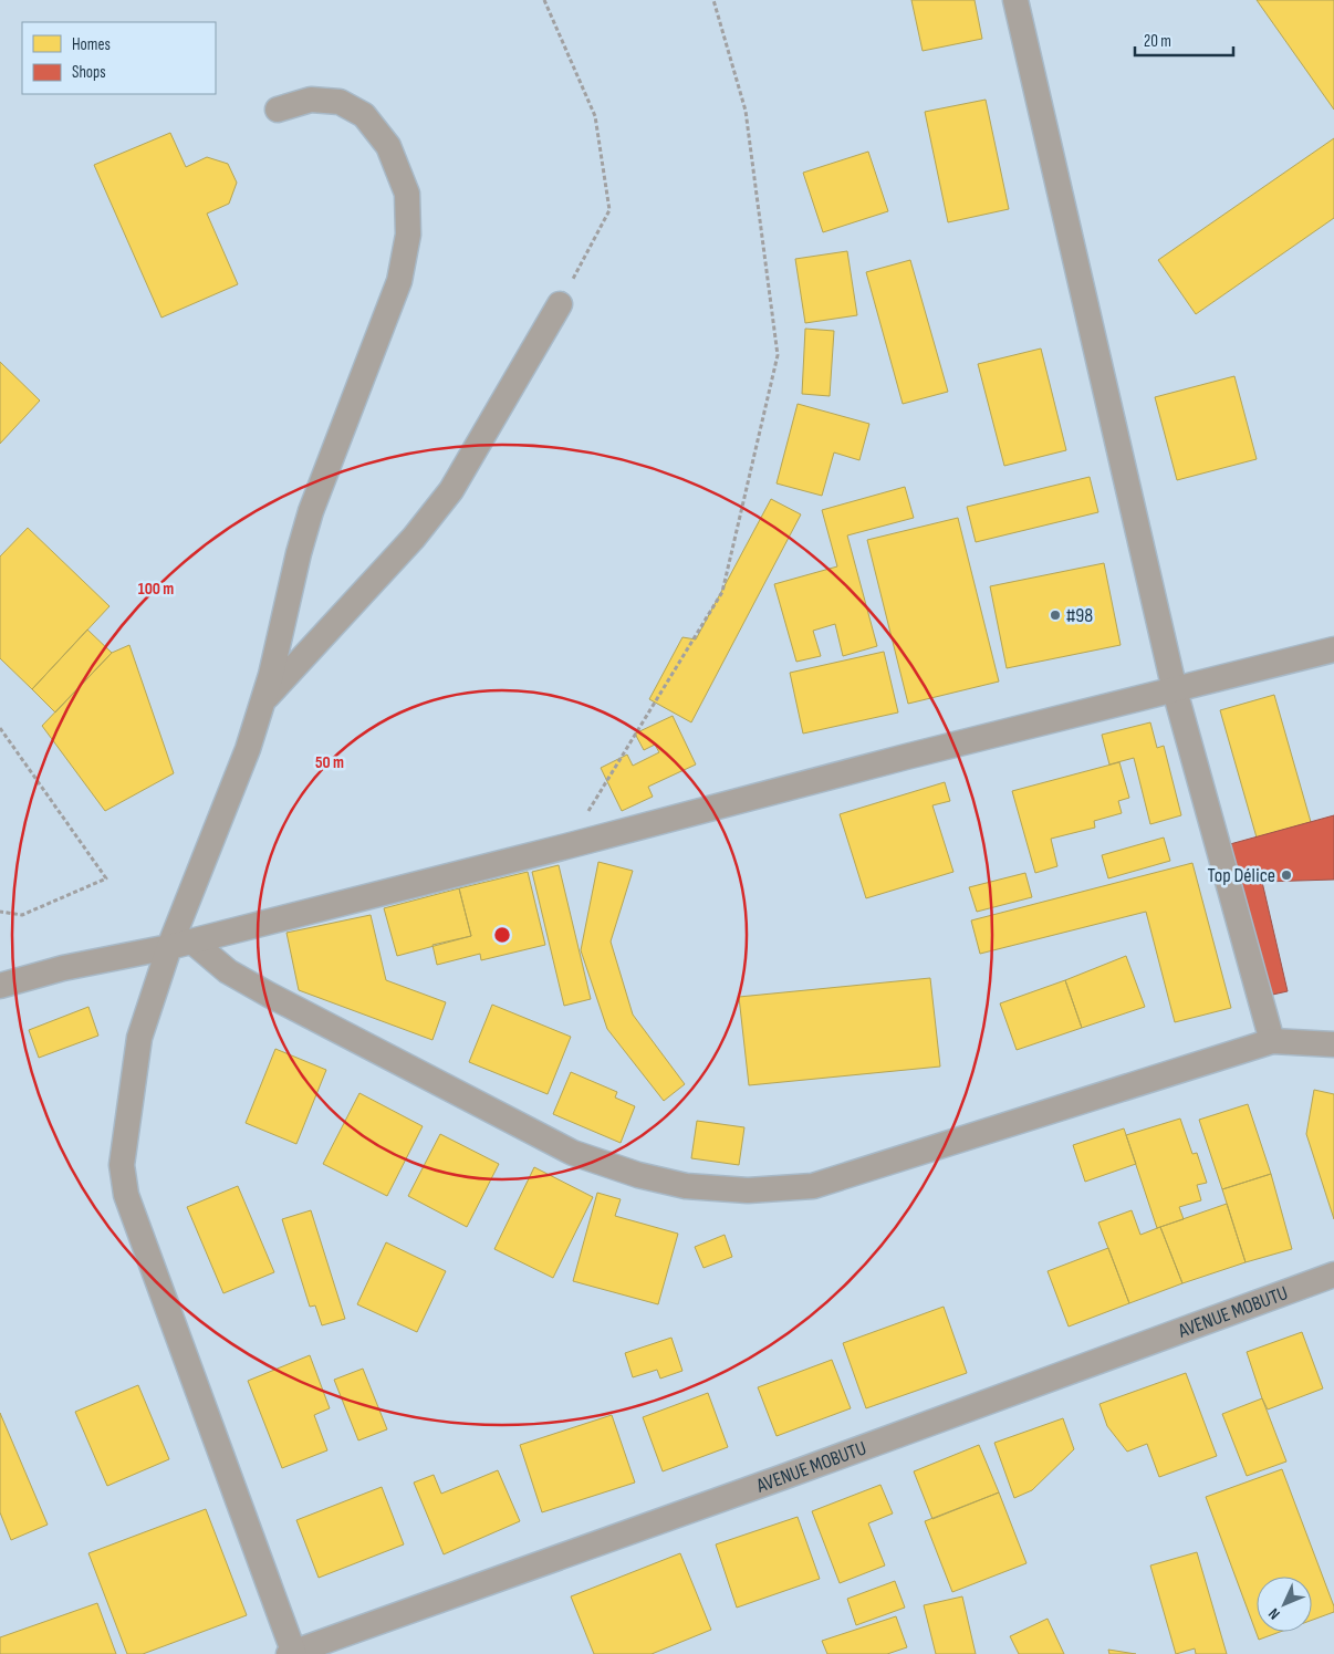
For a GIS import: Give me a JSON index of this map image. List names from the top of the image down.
{
  "streets": {
    "street": ["AVENUE MOBUTU"]
  },
  "places": ["#98", "Top Délice"],
  "legend": ["Homes", "Shops"],
  "scale_bar": "20 m",
  "north": "bottom left",
  "rings": ["100 m", "50 m"]
}
